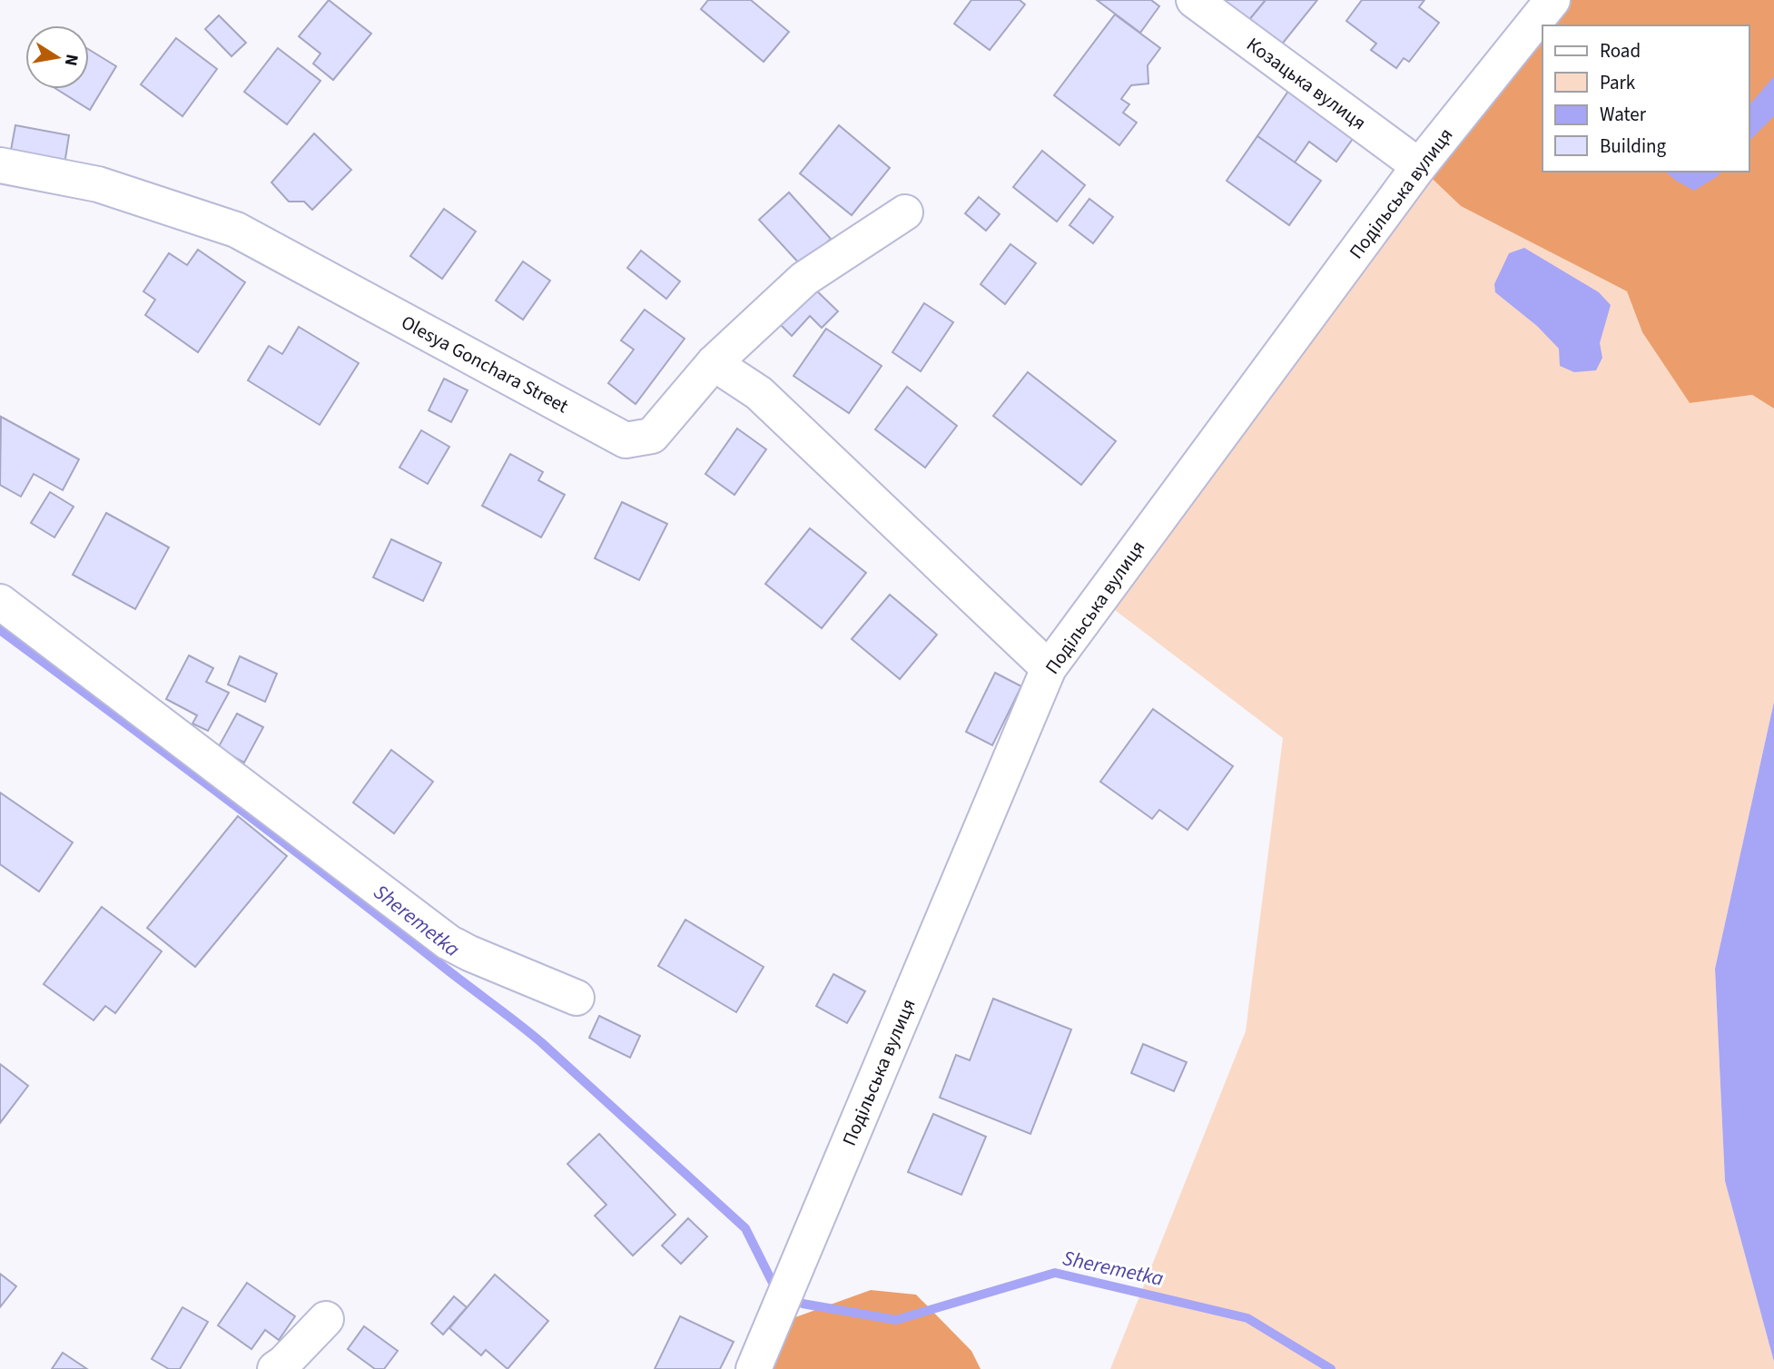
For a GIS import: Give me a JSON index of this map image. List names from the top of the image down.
{
  "streets": {
    "street": ["Козацька вулиця", "Подільська вулиця", "Olesya Gonchara Street"]
  },
  "crossings": [
    ["Козацька вулиця", "Подільська вулиця"]
  ],
  "water": ["Sheremetka"],
  "legend": [
    "Road",
    "Park",
    "Water",
    "Building"
  ],
  "north": "right"
}
